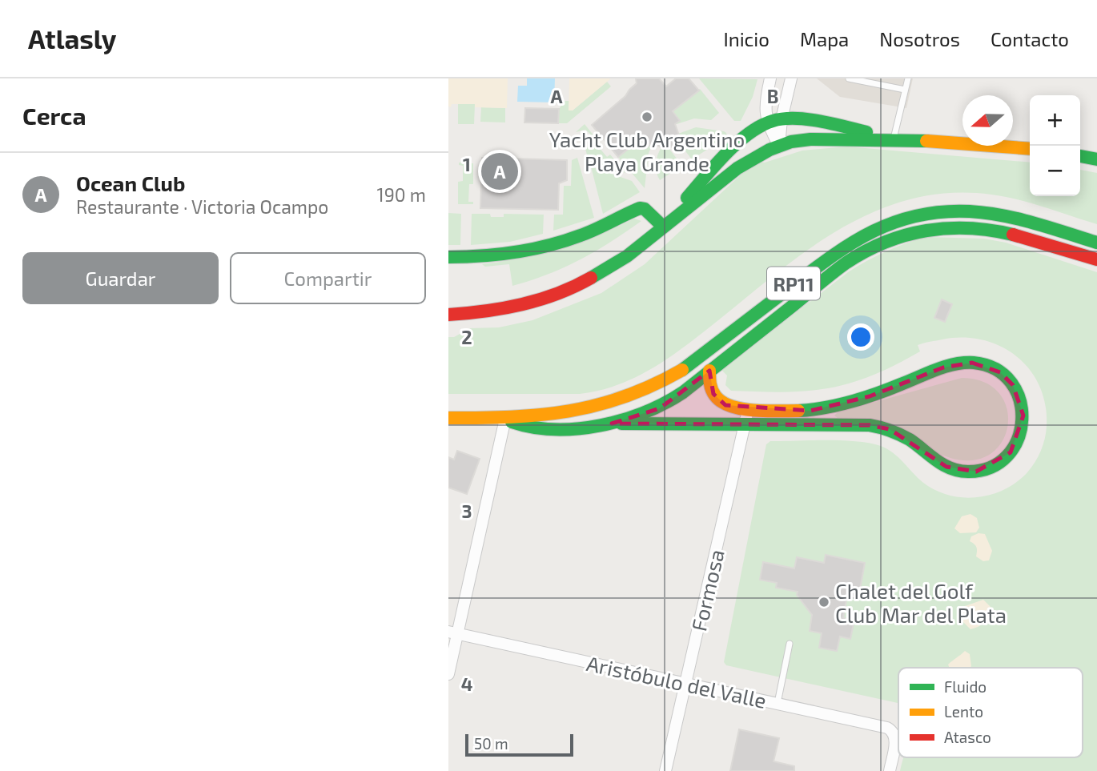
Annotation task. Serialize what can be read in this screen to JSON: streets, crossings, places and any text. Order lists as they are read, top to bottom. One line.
{"streets":{"main road":["RP11"],"street":["Formosa","Aristóbulo del Valle"]},"crossings":[["Formosa","Aristóbulo del Valle"]],"places":["Yacht Club Argentino Playa Grande","Chalet del Golf Club Mar del Plata"],"legend":["Fluido","Lento","Atasco"],"scale_bar":"50 m","north":"left","page":{"header":"Atlasly","nav":["Inicio","Mapa","Nosotros","Contacto"],"heading":"Cerca","map_buttons":["+","−"],"pins":"A","list":[{"mark":"A","name":"Ocean Club","note":"Restaurante · Victoria Ocampo","value":"190 m"}],"buttons":["Guardar","Compartir"],"scale":"50 m"},"grid":{"columns":["A","B"],"rows":["1","2","3","4"]}}
